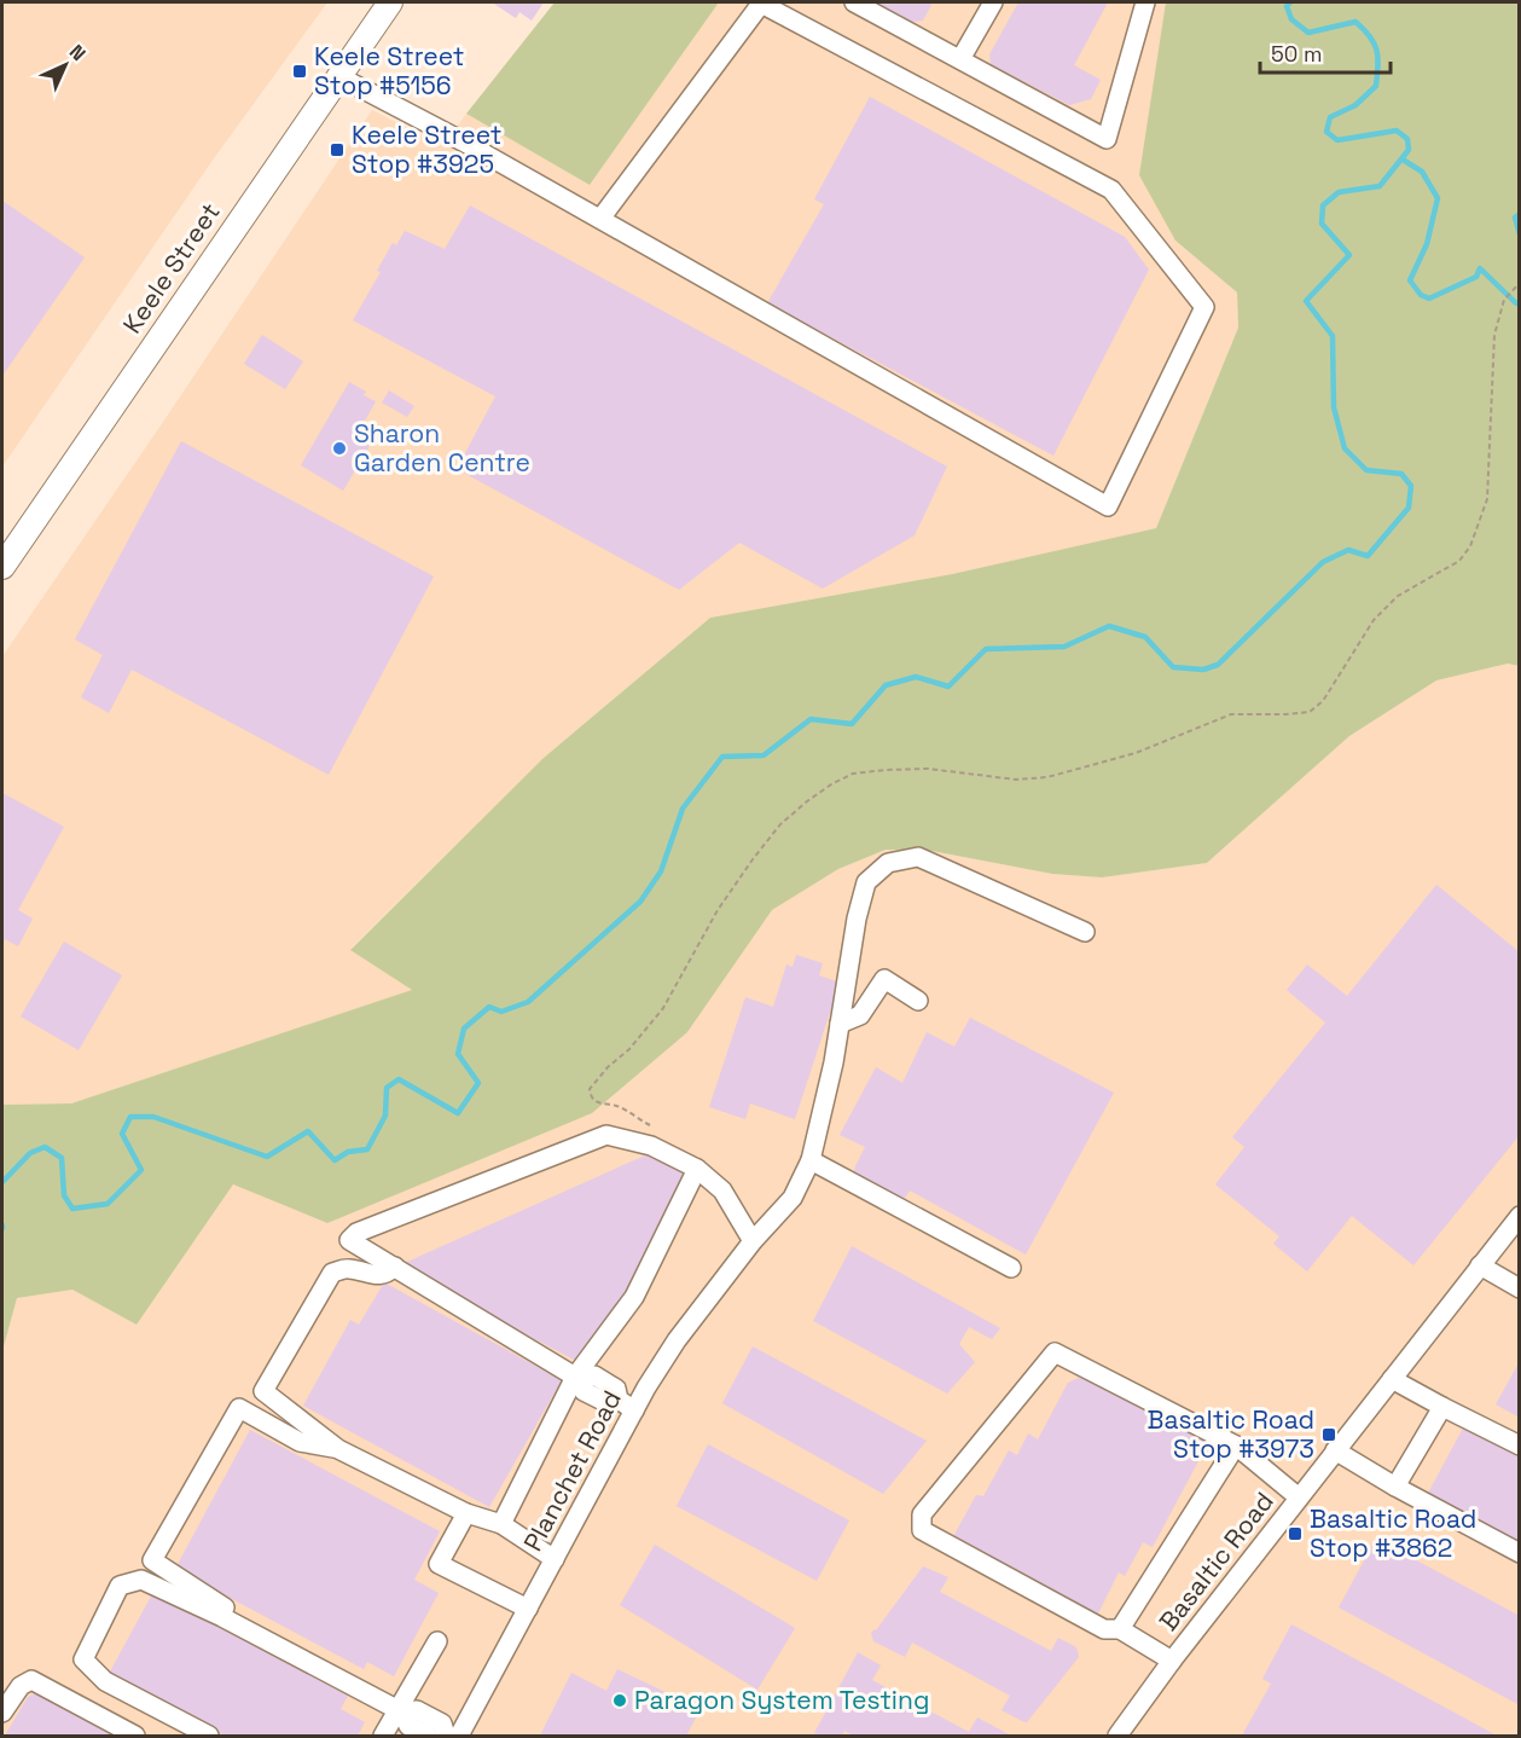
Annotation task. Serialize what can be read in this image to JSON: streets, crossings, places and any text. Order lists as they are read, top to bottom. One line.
{"streets":{"main road":["Keele Street"],"street":["Planchet Road","Basaltic Road"]},"places":{"transit":["Keele Street Stop #5156","Keele Street Stop #3925","Basaltic Road Stop #3973","Basaltic Road Stop #3862"],"other":["Sharon Garden Centre","Paragon System Testing"]},"scale_bar":"50 m","north":"top right"}
